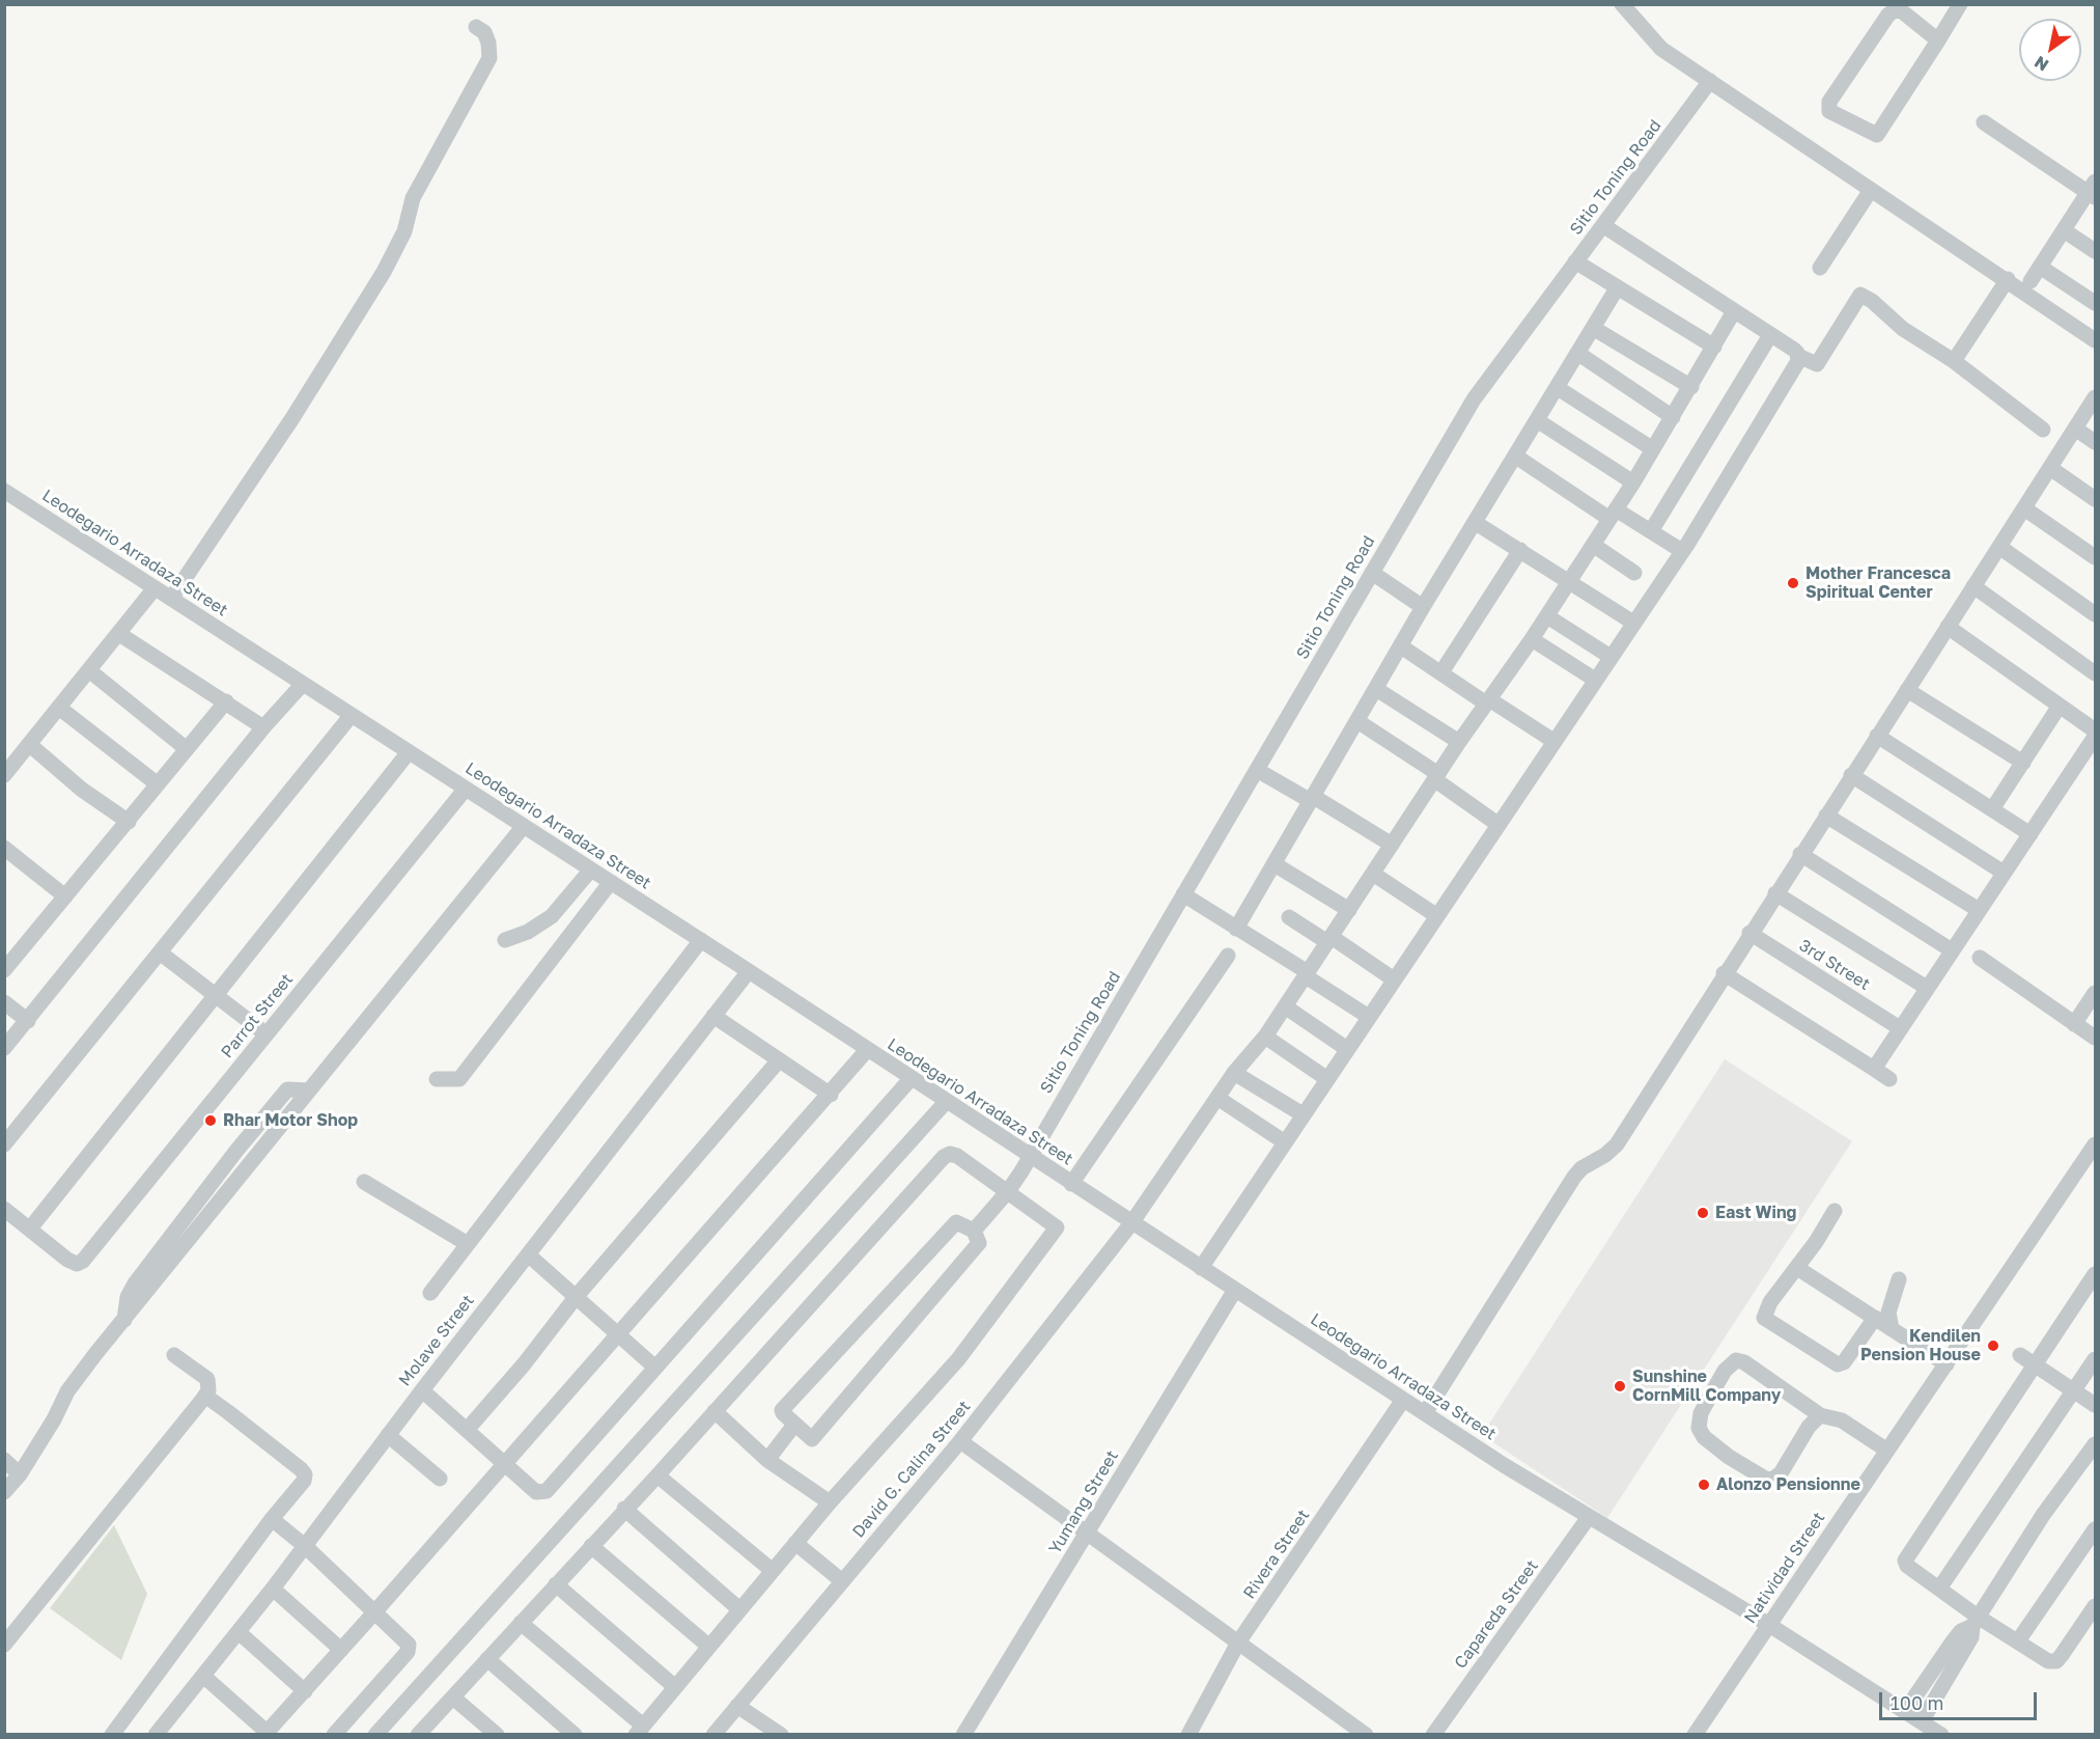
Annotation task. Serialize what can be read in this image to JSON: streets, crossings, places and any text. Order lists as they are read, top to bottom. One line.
{"streets":{"street":["Sitio Toning Road","Leodegario Arradaza Street","3rd Street","Parrot Street","Molave Street","David G. Calina Street","Yumang Street","Rivera Street","Natividad Street","Capareda Street"]},"crossings":[["Sitio Toning Road","Leodegario Arradaza Street"],["Leodegario Arradaza Street","Parrot Street"],["Leodegario Arradaza Street","Molave Street"],["Leodegario Arradaza Street","David G. Calina Street"],["Leodegario Arradaza Street","Yumang Street"],["Leodegario Arradaza Street","Rivera Street"],["Leodegario Arradaza Street","Natividad Street"],["Leodegario Arradaza Street","Capareda Street"]],"places":["Mother Francesca Spiritual Center","Rhar Motor Shop","East Wing","Kendilen Pension House","Sunshine CornMill Company","Alonzo Pensionne"],"scale_bar":"100 m","north":"bottom left"}
